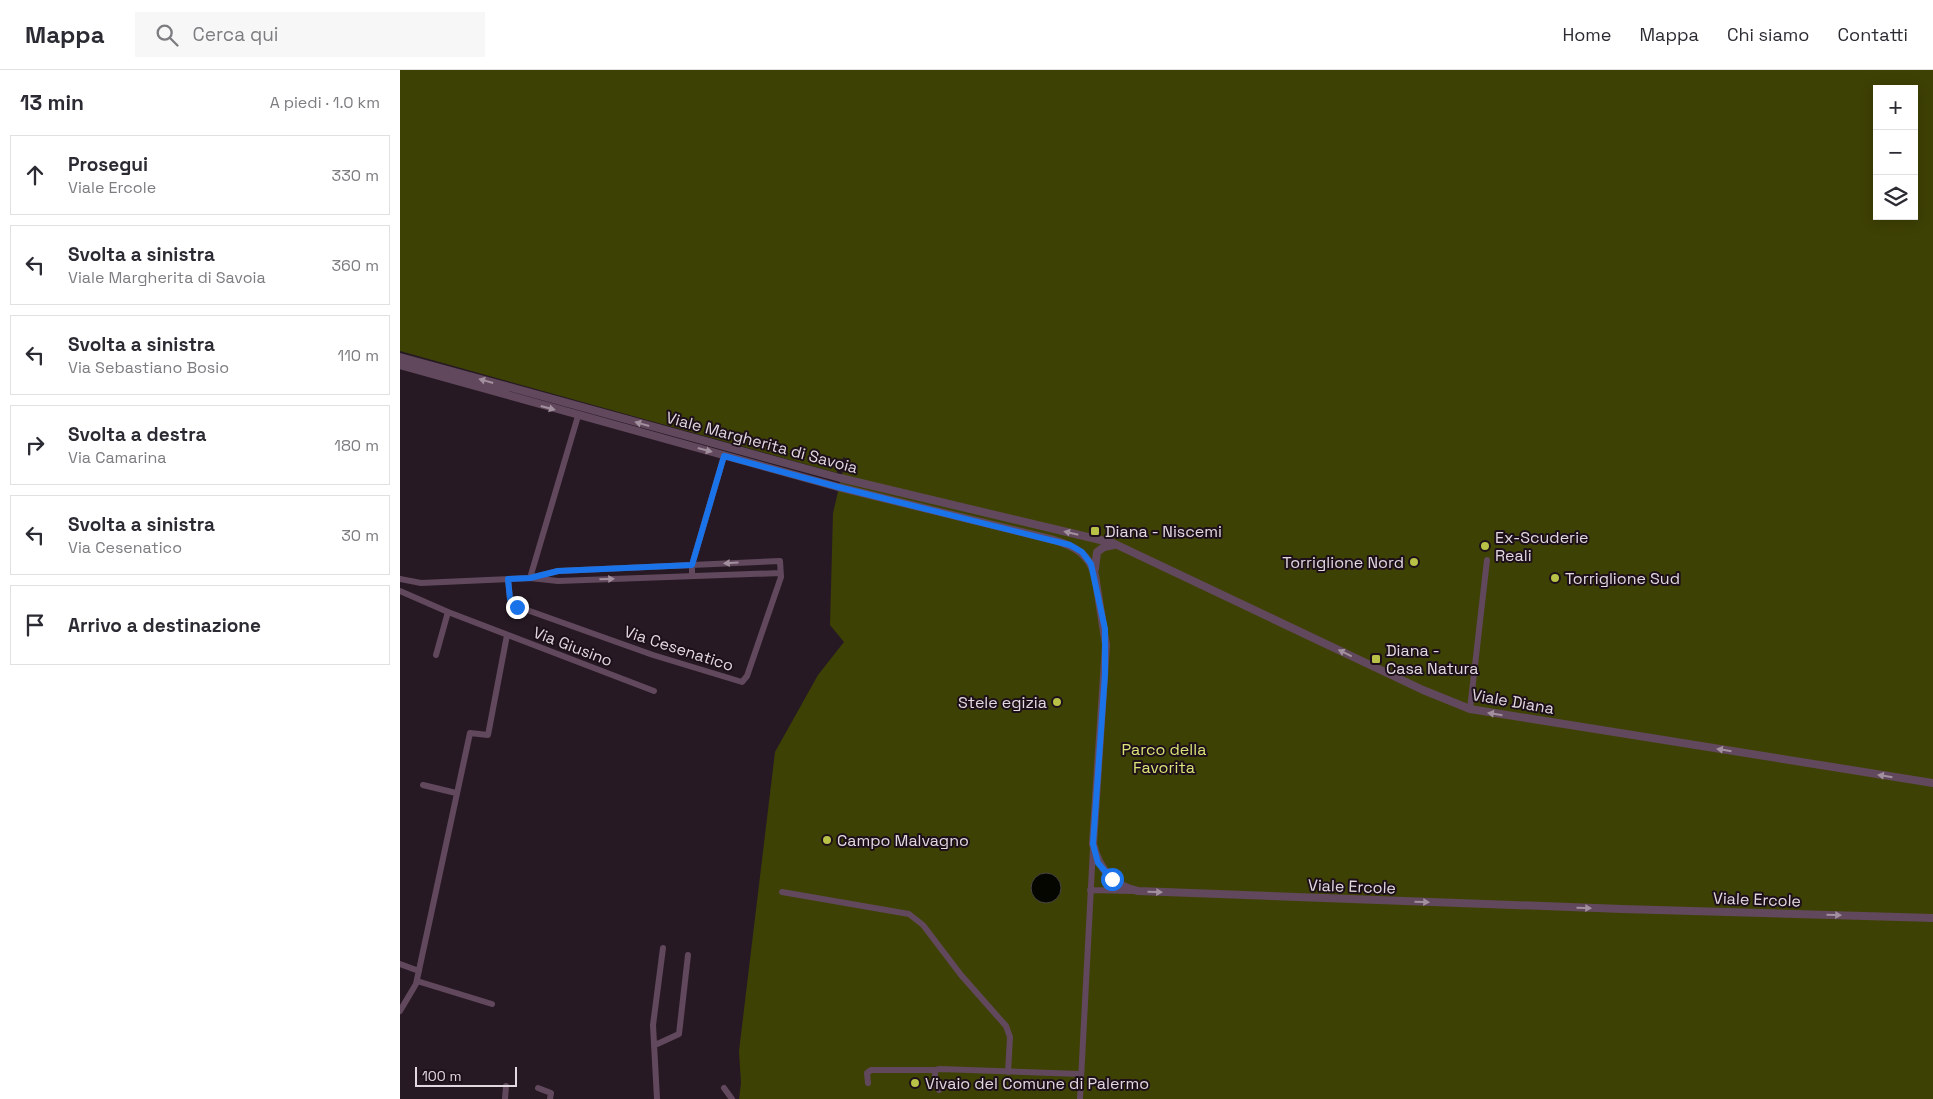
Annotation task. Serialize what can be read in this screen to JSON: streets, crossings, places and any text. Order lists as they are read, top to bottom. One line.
{"streets":{"street":["Viale Margherita di Savoia","Via Giusino","Via Cesenatico","Viale Diana","Viale Ercole"]},"crossings":[["Viale Margherita di Savoia","Viale Diana"],["Viale Margherita di Savoia","Viale Ercole"]],"one_way":["Viale Diana","Viale Ercole"],"parks":["Parco della Favorita"],"places":{"transit":["Diana - Niscemi","Diana - Casa Natura"],"other":["Ex-Scuderie Reali","Torriglione Nord","Torriglione Sud","Stele egizia","Campo Malvagno","Vivaio del Comune di Palermo"]},"scale_bar":"100 m","page":{"header":"Mappa","search":"Cerca qui","nav":["Home","Mappa","Chi siamo","Contatti"],"heading":["13 min","A piedi · 1.0 km"],"map_buttons":["+","−"],"list":[["Prosegui","Viale Ercole","330 m"],["Svolta a sinistra","Viale Margherita di Savoia","360 m"],["Svolta a sinistra","Via Sebastiano Bosio","110 m"],["Svolta a destra","Via Camarina","180 m"],["Svolta a sinistra","Via Cesenatico","30 m"],"Arrivo a destinazione"],"scale":"100 m"}}
